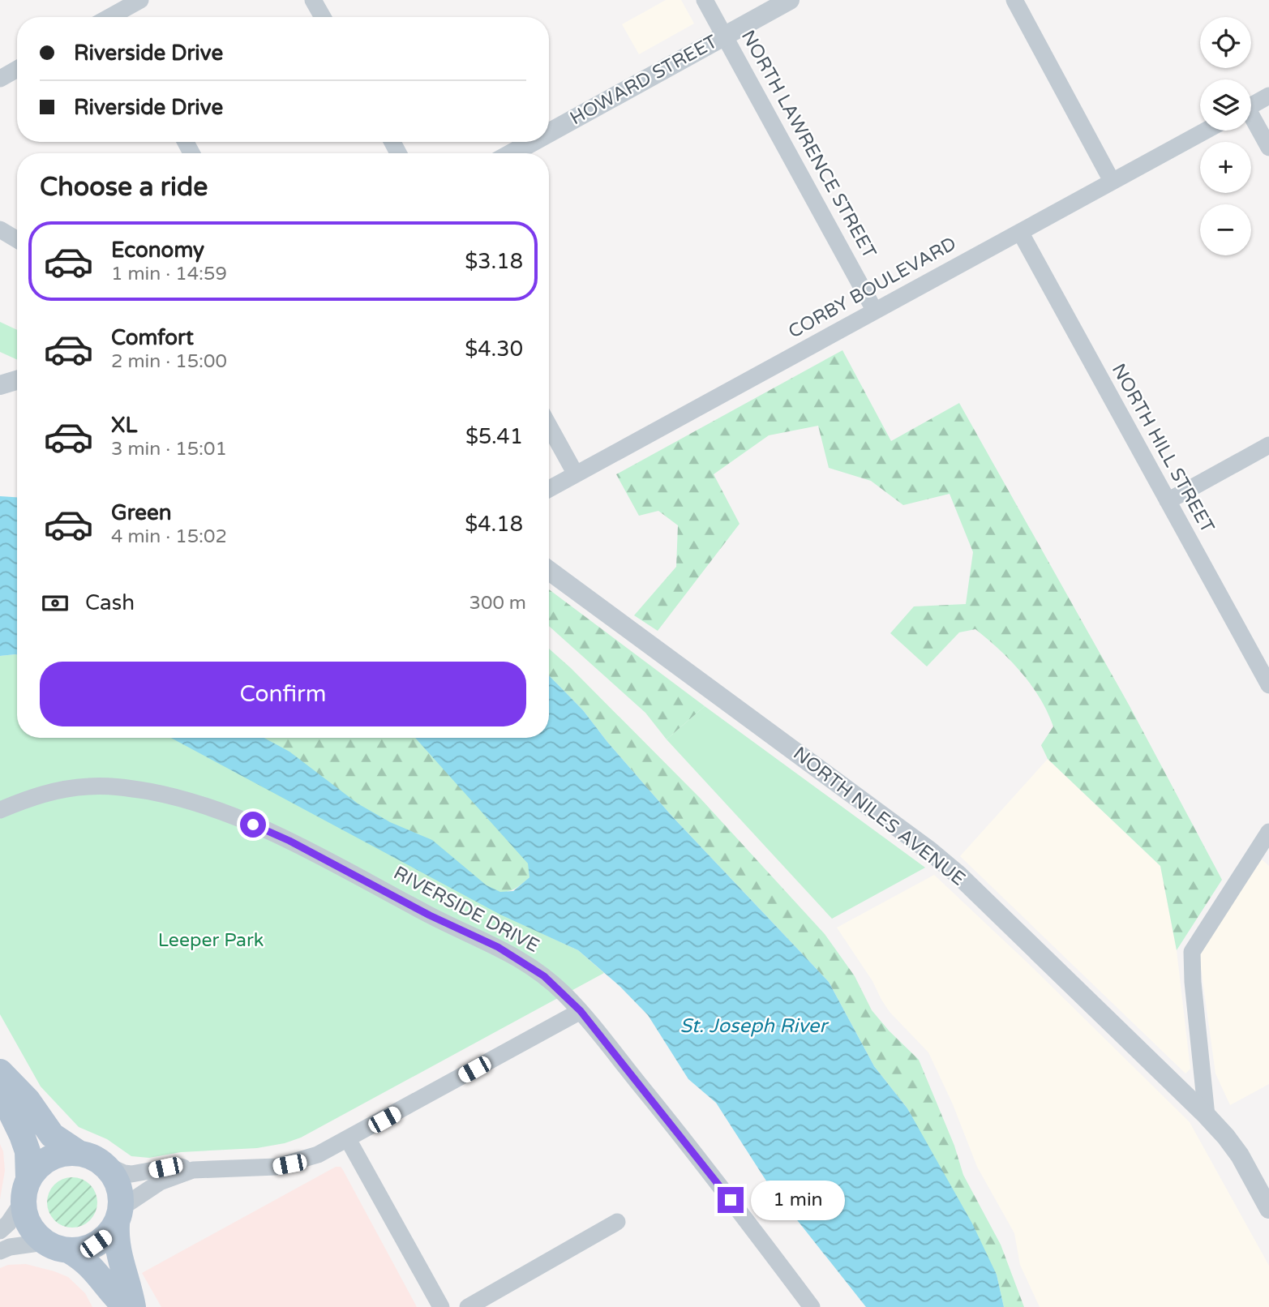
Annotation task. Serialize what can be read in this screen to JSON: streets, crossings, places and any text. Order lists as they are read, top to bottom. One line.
{"streets":{"street":["HOWARD STREET","NORTH LAWRENCE STREET","CORBY BOULEVARD","NORTH HILL STREET","NORTH NILES AVENUE","RIVERSIDE DRIVE"]},"crossings":[["HOWARD STREET","NORTH LAWRENCE STREET"],["NORTH LAWRENCE STREET","CORBY BOULEVARD"],["CORBY BOULEVARD","NORTH HILL STREET"]],"water":["St. Joseph River"],"parks":["Leeper Park"],"page":{"map_buttons":["+","−"],"banner":["Riverside Drive","Riverside Drive"],"heading":"Choose a ride","list":[{"name":"Economy","note":"1 min · 14:59","value":"$3.18"},{"name":"Comfort","note":"2 min · 15:00","value":"$4.30"},{"name":"XL","note":"3 min · 15:01","value":"$5.41"},{"name":"Green","note":"4 min · 15:02","value":"$4.18"}],"pay":["Cash","300 m"],"buttons":"Confirm","bubble":"1 min"}}
